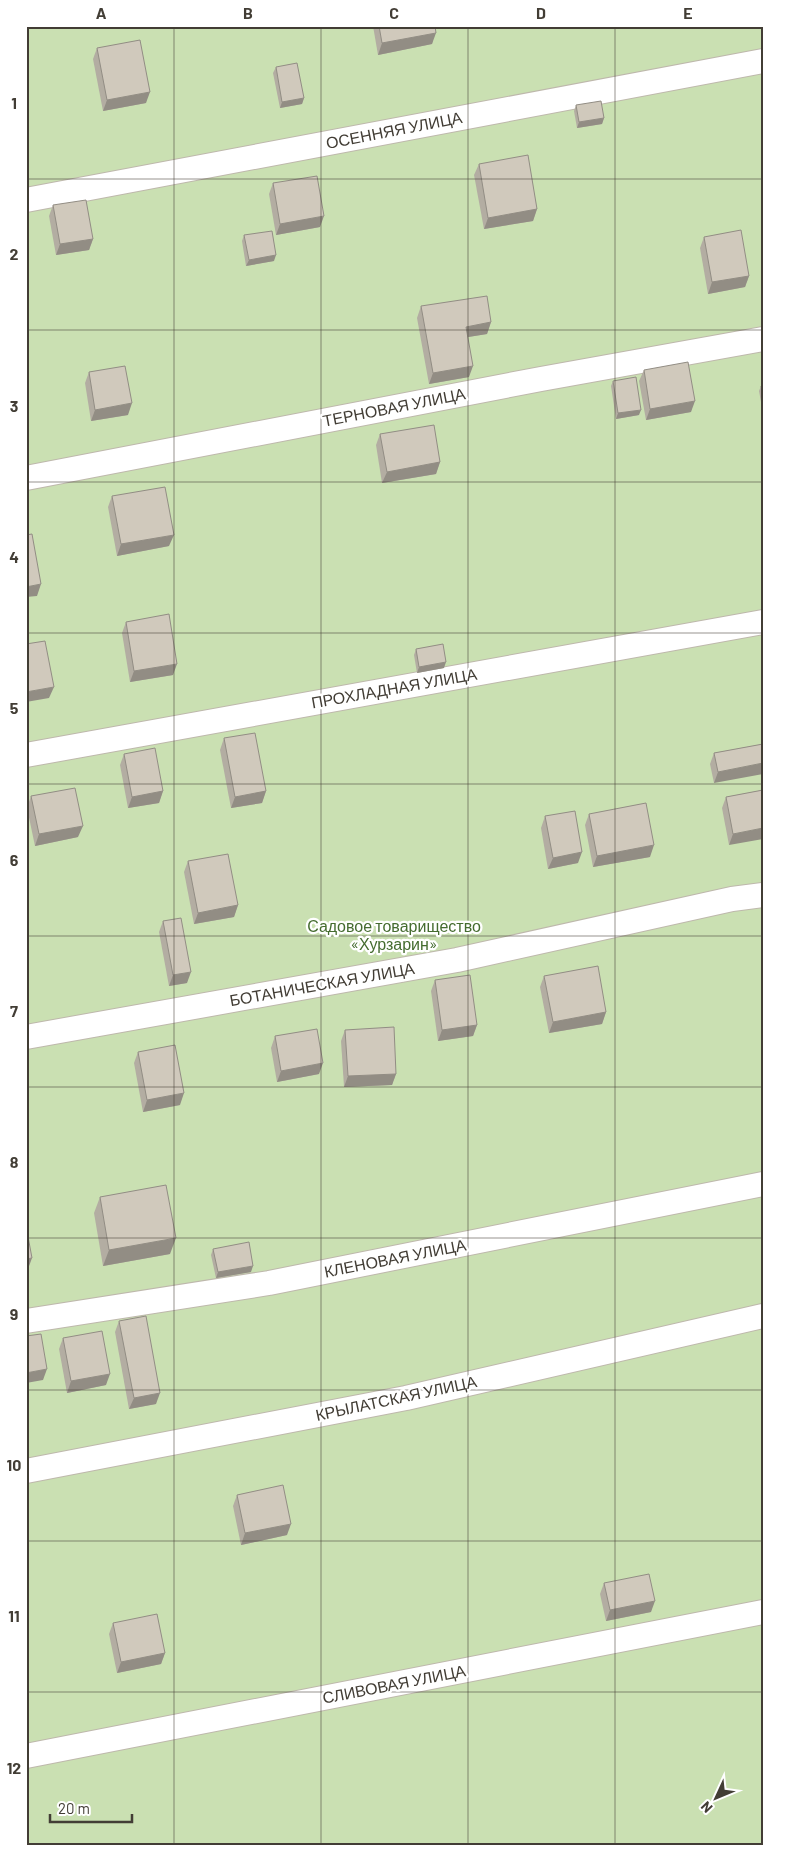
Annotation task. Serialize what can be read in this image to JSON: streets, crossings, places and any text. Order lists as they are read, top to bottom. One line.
{"streets":{"street":["ОСЕННЯЯ УЛИЦА","ТЕРНОВАЯ УЛИЦА","ПРОХЛАДНАЯ УЛИЦА","БОТАНИЧЕСКАЯ УЛИЦА","КЛЕНОВАЯ УЛИЦА","КРЫЛАТСКАЯ УЛИЦА","СЛИВОВАЯ УЛИЦА"]},"parks":["Садовое товарищество «Хурзарин»"],"scale_bar":"20 m","north":"bottom left","grid":{"columns":["A","B","C","D","E"],"rows":["1","2","3","4","5","6","7","8","9","10","11","12"]}}
